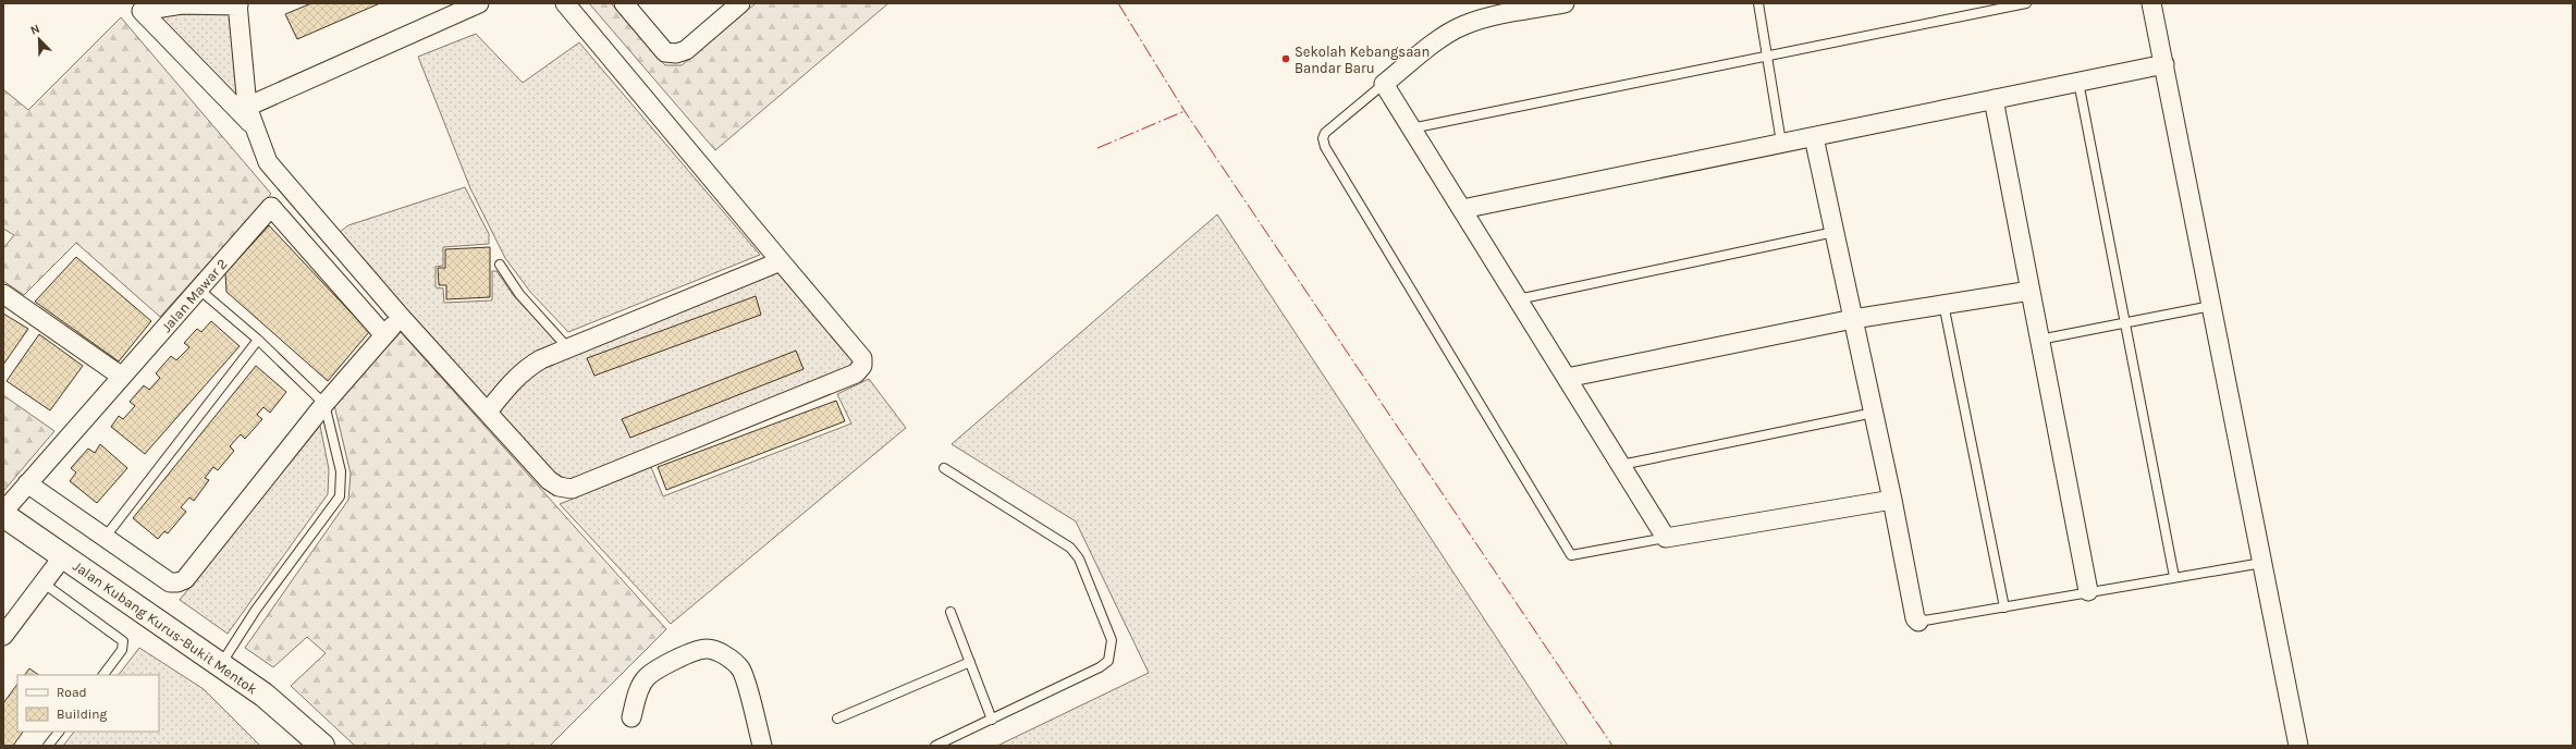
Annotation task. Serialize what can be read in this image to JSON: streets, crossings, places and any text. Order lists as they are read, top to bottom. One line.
{"streets":{"main road":["Jalan Kubang Kurus-Bukit Mentok"],"street":["Jalan Mawar 2"]},"places":["Sekolah Kebangsaan Bandar Baru"],"legend":["Road","Building"],"north":"top left"}
